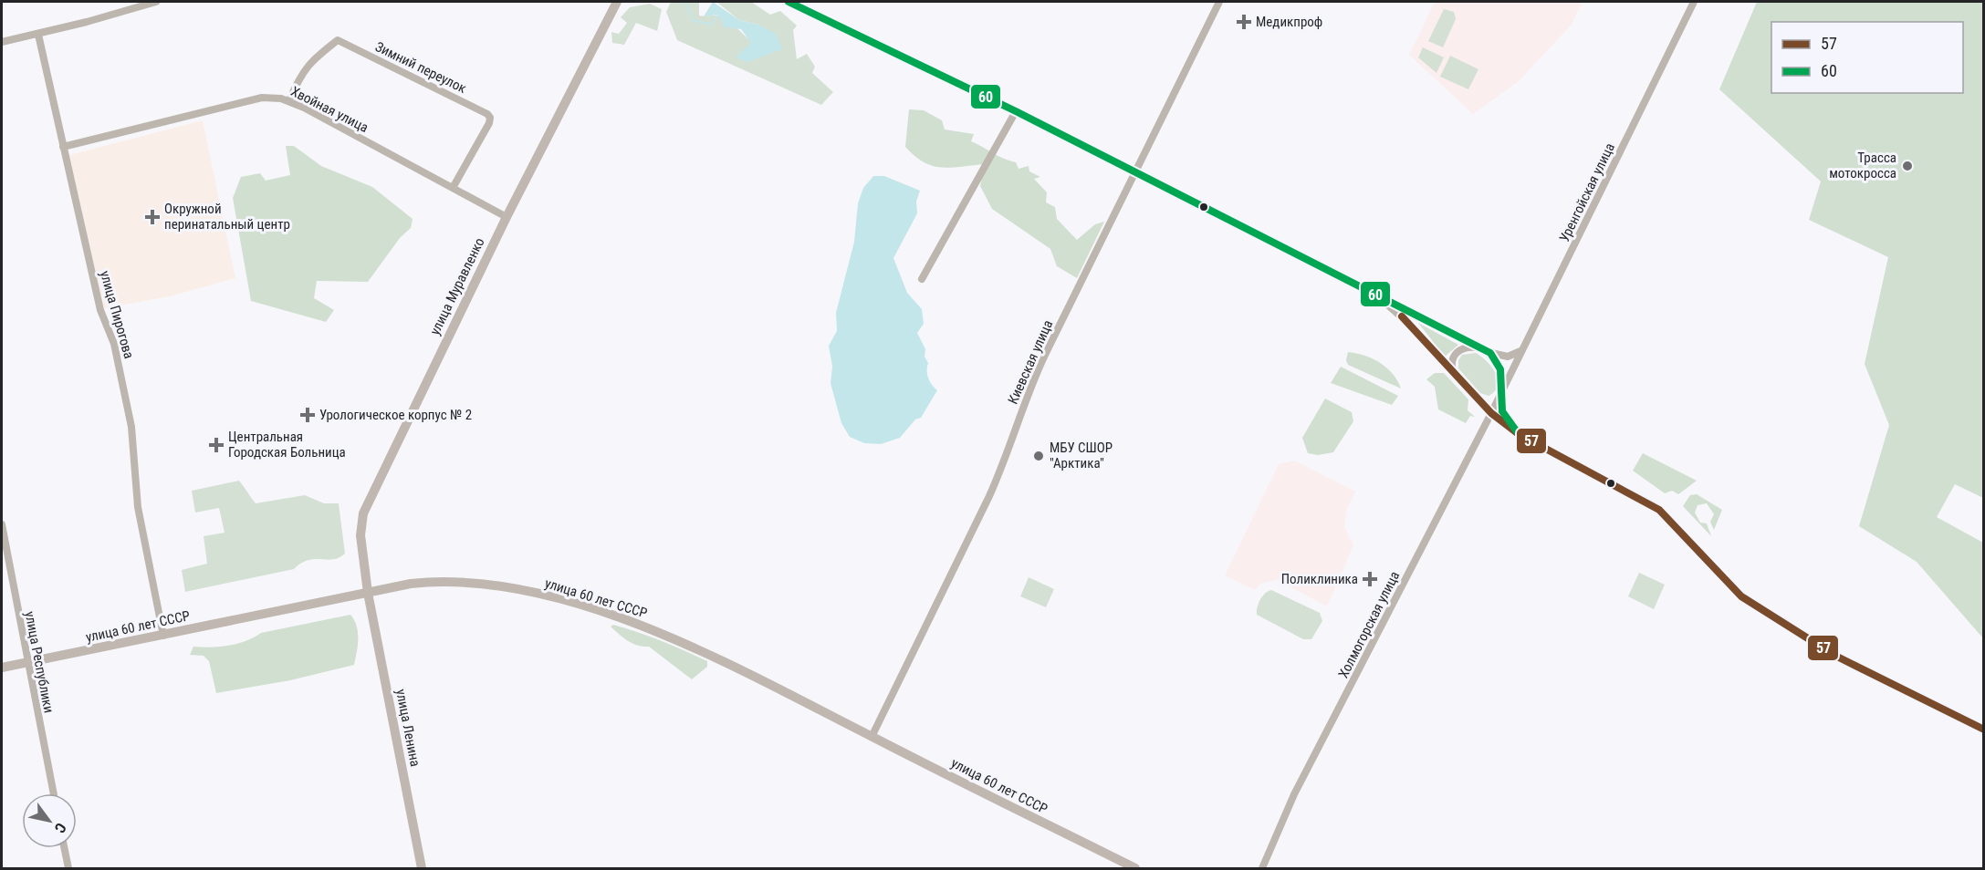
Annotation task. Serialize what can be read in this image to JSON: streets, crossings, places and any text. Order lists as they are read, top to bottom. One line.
{"streets":{"main road":["улица Муравленко","улица 60 лет СССР","улица Ленина"],"street":["Зимний переулок","Хвойная улица","Уренгойская улица","улица Пирогова","Киевская улица","Холмогорская улица","улица Республики"]},"crossings":[["Зимний переулок","Хвойная улица"],["Хвойная улица","улица Муравленко"],["Хвойная улица","улица Пирогова"],["Уренгойская улица","Холмогорская улица"],["улица Муравленко","улица 60 лет СССР"],["улица Муравленко","улица Ленина"],["улица Пирогова","улица 60 лет СССР"],["Киевская улица","улица 60 лет СССР"],["улица 60 лет СССР","улица Республики"],["улица 60 лет СССР","улица Ленина"]],"places":{"health":["Медикпроф","Окружной перинатальный центр","Урологическое корпус № 2","Центральная Городская Больница","Поликлиника"],"other":["Трасса мотокросса","МБУ СШОР \"Арктика\""]},"lines":["transit line 60","transit line 57"],"legend":["57","60"],"north":"bottom right"}
